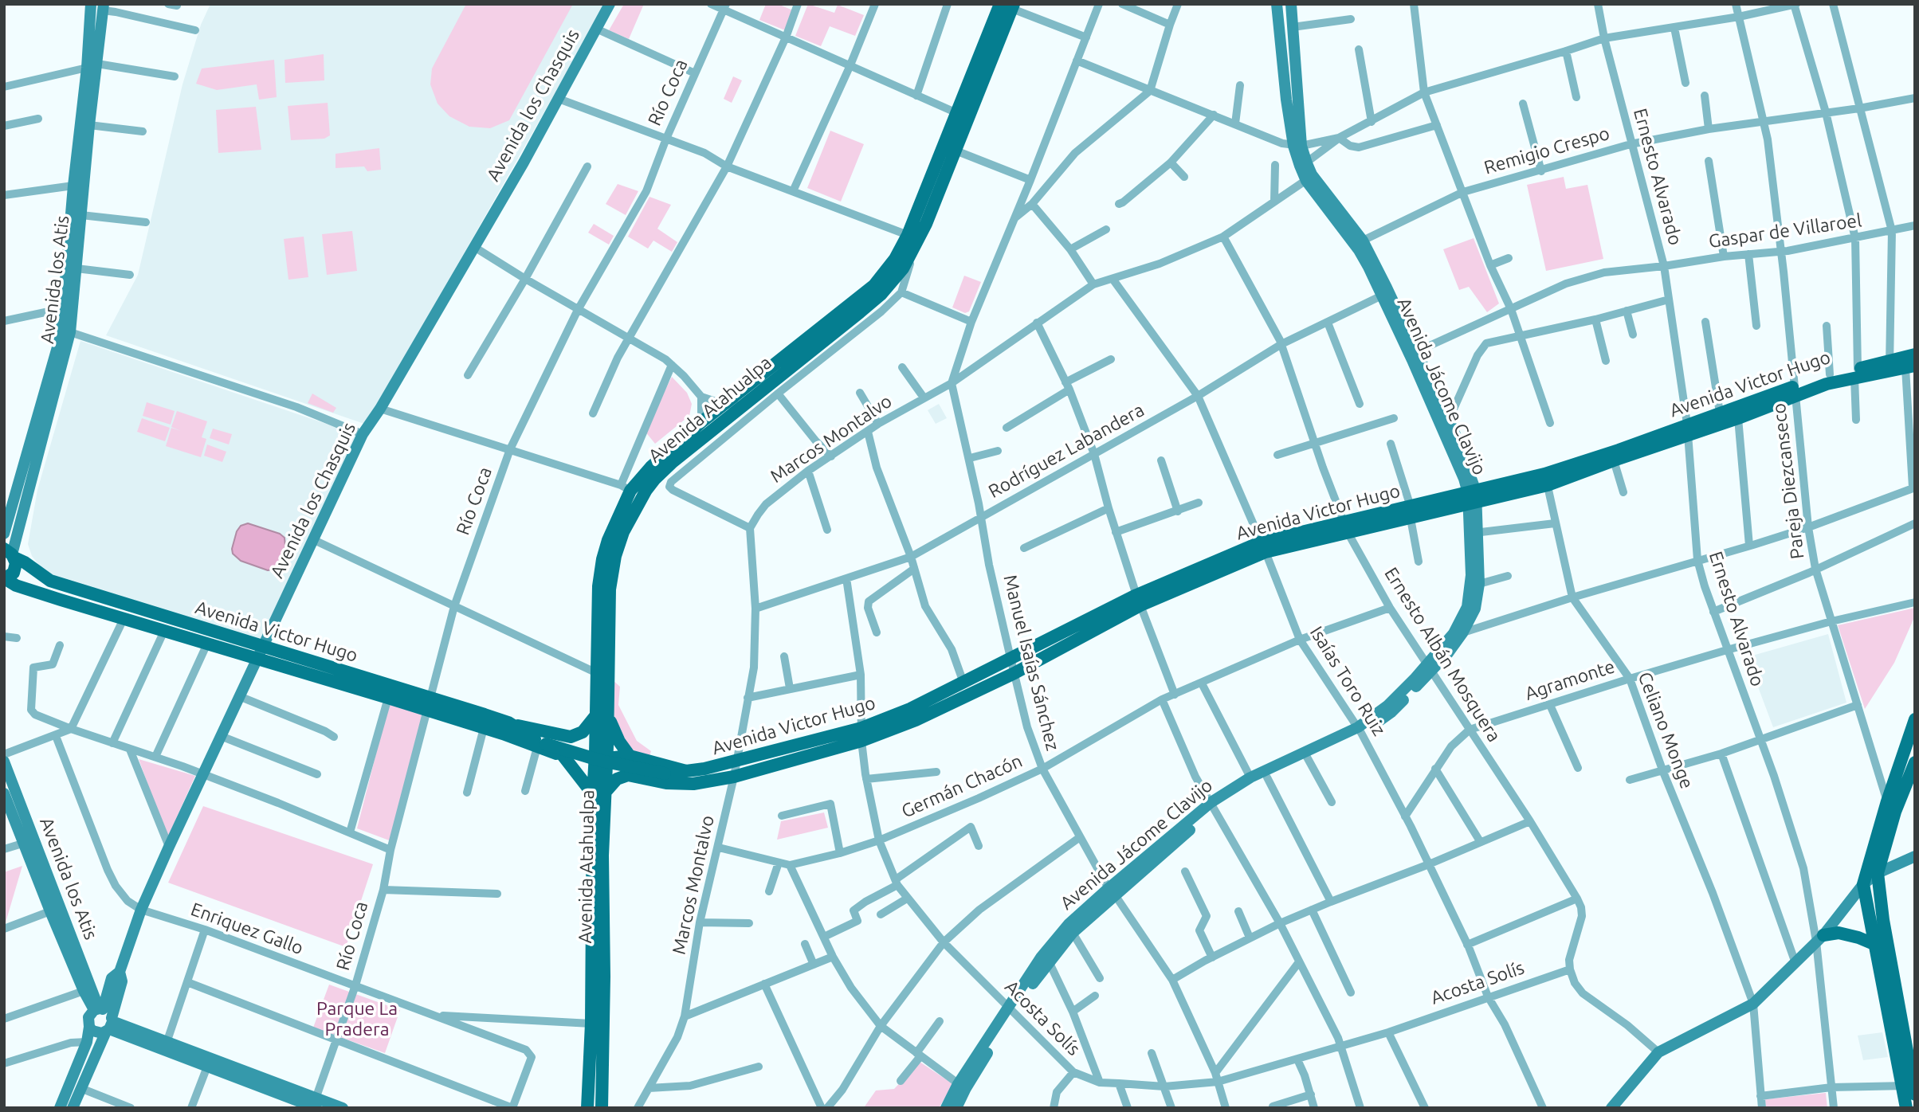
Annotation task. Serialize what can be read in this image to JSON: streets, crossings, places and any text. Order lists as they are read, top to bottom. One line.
{"streets":{"main road":["Avenida los Chasquis","Avenida los Atis","Avenida Victor Hugo","Avenida Jácome Clavijo","Avenida Atahualpa"],"street":["Río Coca","Remigio Crespo","Ernesto Alvarado","Gaspar de Villaroel","Marcos Montalvo","Rodríguez Labandera","Pareja Diezcanseco","Ernesto Albán Mosquera","Manuel Isaías Sánchez","Agramonte","Isaías Toro Ruiz","Celiano Monge","Germán Chacón","Enriquez Gallo","Acosta Solís"]},"crossings":[["Río Coca","Avenida Victor Hugo"],["Río Coca","Enriquez Gallo"],["Avenida los Chasquis","Avenida los Atis"],["Avenida los Chasquis","Avenida Victor Hugo"],["Avenida los Chasquis","Enriquez Gallo"],["Remigio Crespo","Ernesto Alvarado"],["Remigio Crespo","Avenida Jácome Clavijo"],["Remigio Crespo","Pareja Diezcanseco"],["Ernesto Alvarado","Gaspar de Villaroel"],["Ernesto Alvarado","Avenida Victor Hugo"],["Ernesto Alvarado","Marcos Montalvo"],["Ernesto Alvarado","Agramonte"],["Gaspar de Villaroel","Avenida Jácome Clavijo"],["Gaspar de Villaroel","Pareja Diezcanseco"],["Avenida los Atis","Avenida Victor Hugo"],["Avenida Victor Hugo","Avenida Jácome Clavijo"],["Avenida Victor Hugo","Avenida Atahualpa"],["Avenida Victor Hugo","Marcos Montalvo"],["Avenida Victor Hugo","Pareja Diezcanseco"],["Avenida Victor Hugo","Ernesto Albán Mosquera"],["Avenida Victor Hugo","Manuel Isaías Sánchez"],["Avenida Victor Hugo","Isaías Toro Ruiz"],["Avenida Victor Hugo","Celiano Monge"],["Avenida Victor Hugo","Acosta Solís"],["Avenida Jácome Clavijo","Marcos Montalvo"],["Avenida Jácome Clavijo","Rodríguez Labandera"],["Avenida Jácome Clavijo","Ernesto Albán Mosquera"],["Avenida Jácome Clavijo","Manuel Isaías Sánchez"],["Avenida Jácome Clavijo","Isaías Toro Ruiz"],["Avenida Jácome Clavijo","Acosta Solís"],["Marcos Montalvo","Rodríguez Labandera"],["Marcos Montalvo","Pareja Diezcanseco"],["Marcos Montalvo","Ernesto Albán Mosquera"],["Marcos Montalvo","Manuel Isaías Sánchez"],["Marcos Montalvo","Isaías Toro Ruiz"],["Marcos Montalvo","Germán Chacón"],["Rodríguez Labandera","Ernesto Albán Mosquera"],["Rodríguez Labandera","Manuel Isaías Sánchez"],["Rodríguez Labandera","Isaías Toro Ruiz"],["Rodríguez Labandera","Acosta Solís"],["Pareja Diezcanseco","Agramonte"],["Ernesto Albán Mosquera","Agramonte"],["Ernesto Albán Mosquera","Germán Chacón"],["Ernesto Albán Mosquera","Acosta Solís"],["Manuel Isaías Sánchez","Germán Chacón"],["Manuel Isaías Sánchez","Acosta Solís"],["Agramonte","Isaías Toro Ruiz"],["Agramonte","Celiano Monge"],["Isaías Toro Ruiz","Germán Chacón"],["Isaías Toro Ruiz","Acosta Solís"],["Germán Chacón","Acosta Solís"]],"parks":["Parque La Pradera"]}
